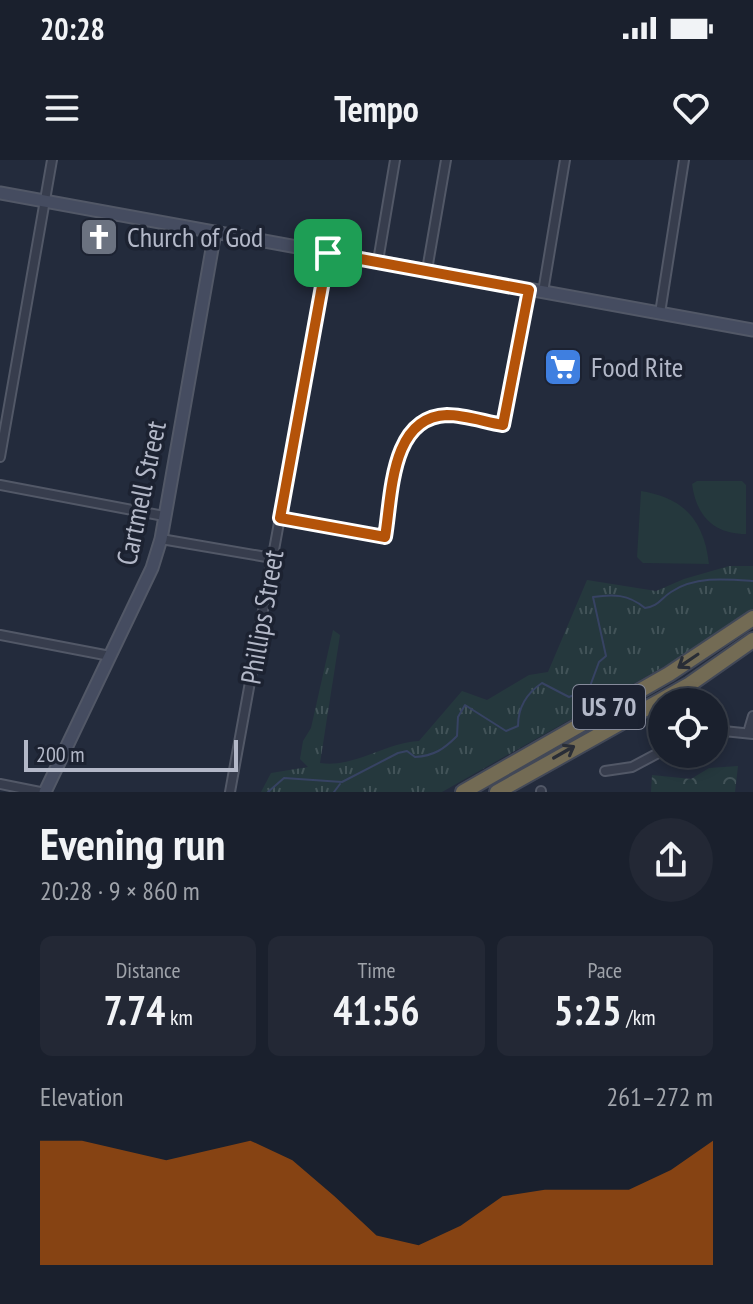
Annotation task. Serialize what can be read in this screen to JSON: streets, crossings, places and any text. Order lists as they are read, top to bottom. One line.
{"streets":{"highway":["US 70"],"main road":["Cartmell Street"],"street":["Phillips Street"]},"places":{"church":["Church of God"],"supermarket":["Food Rite"]},"scale_bar":"200 m","page":{"status":"20:28","header":"Tempo","scale":"200 m","heading":["Evening run","20:28 · 9 × 860 m"],"stats":[["Distance","7.74 km"],["Time","41:56"],["Pace","5:25 /km"]],"chart":["Elevation","261–272 m"]}}
